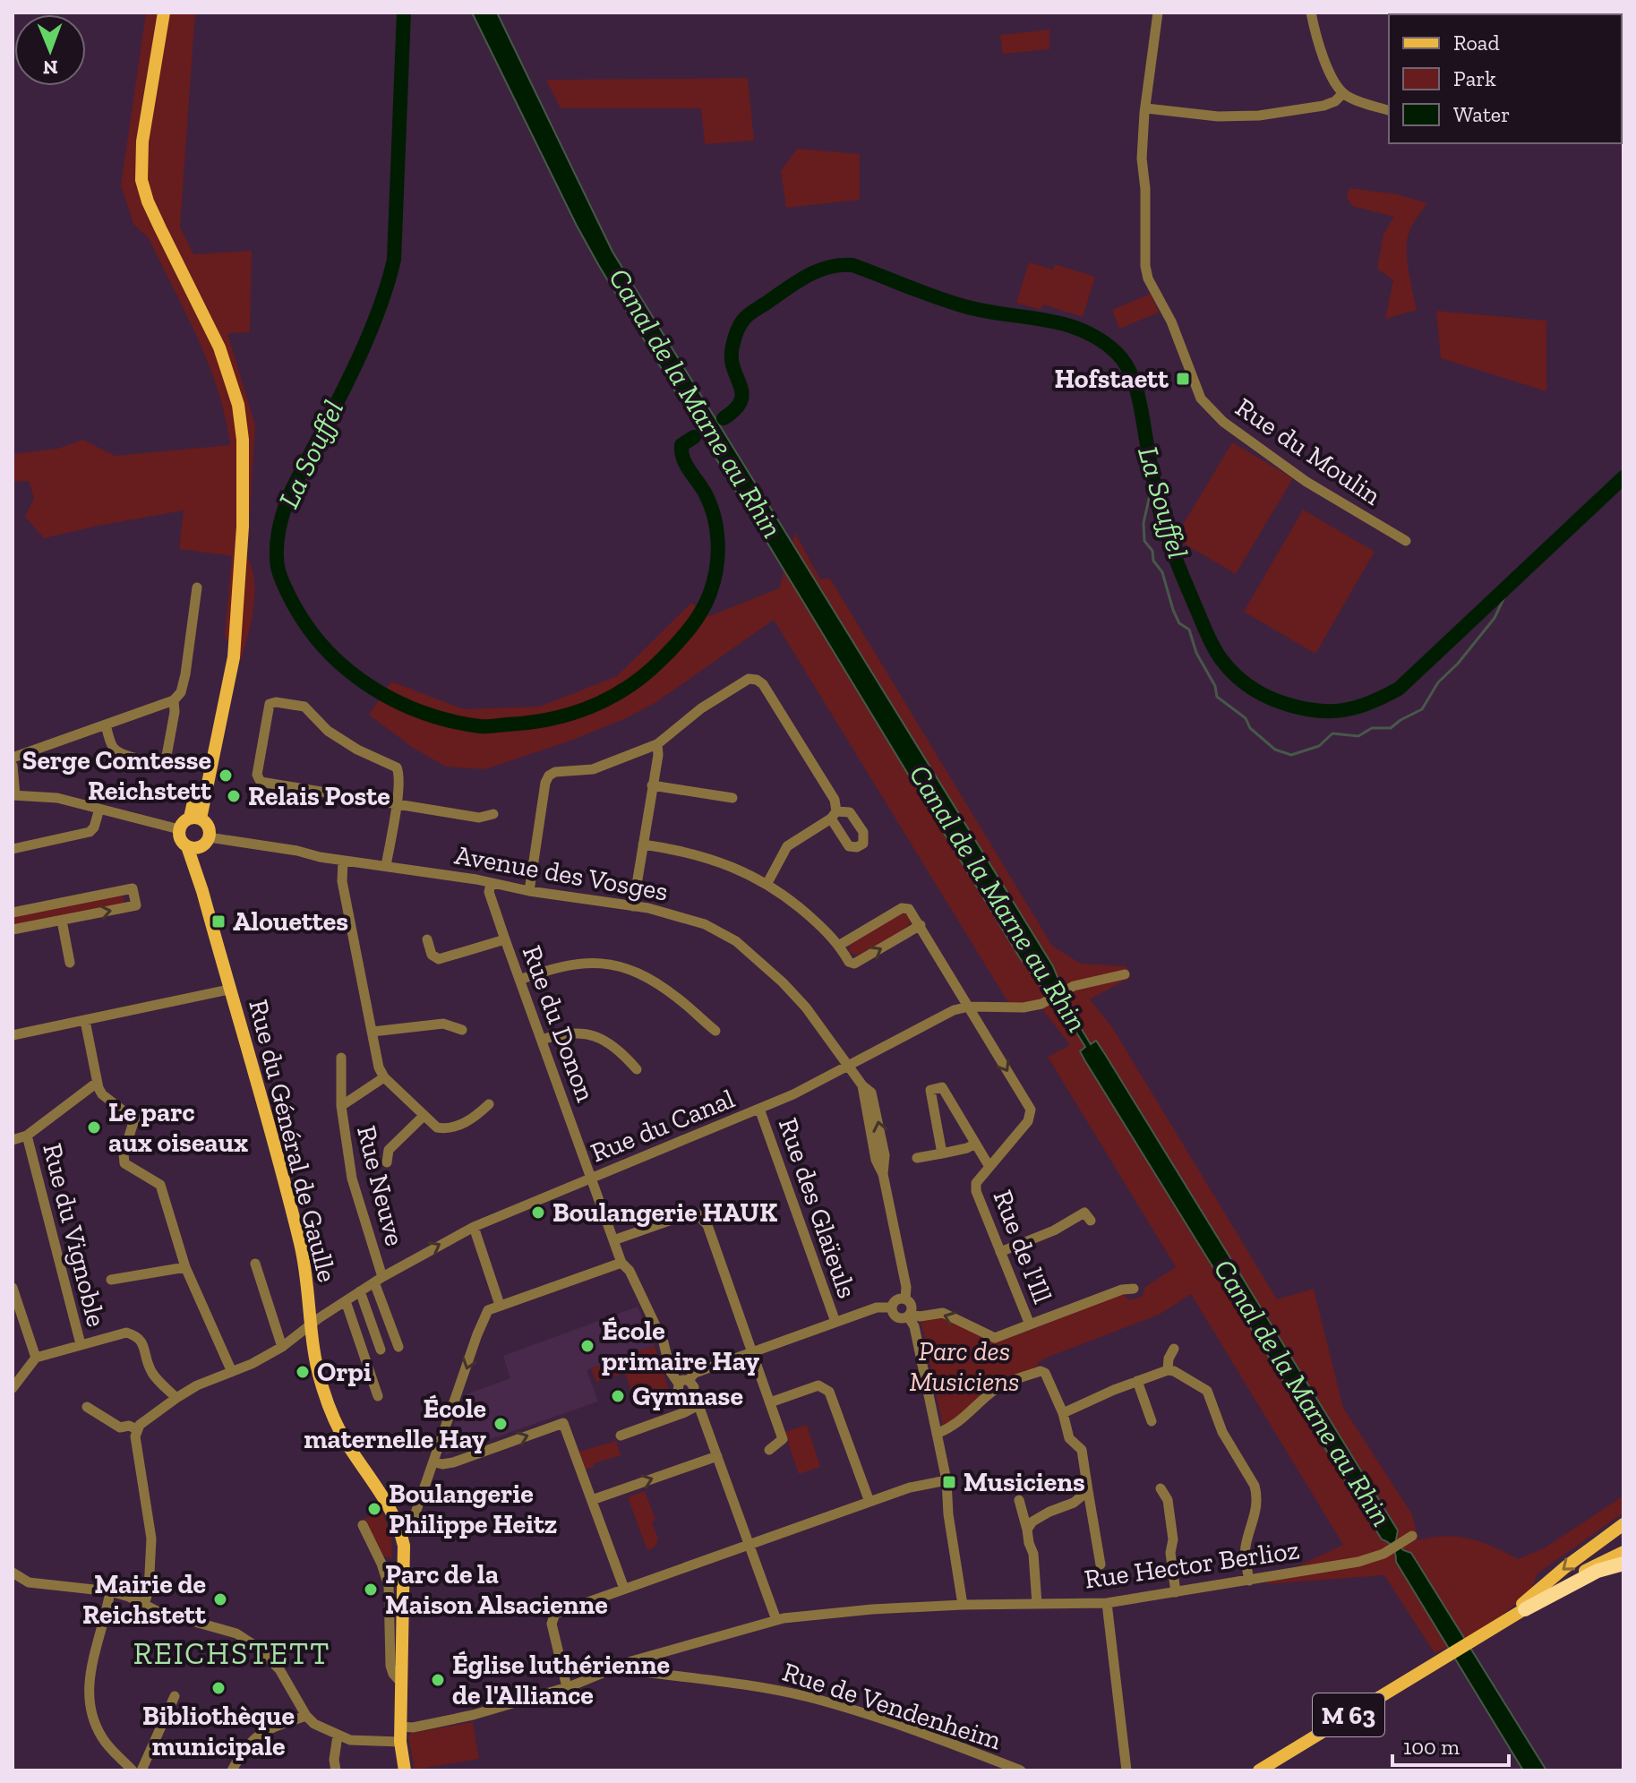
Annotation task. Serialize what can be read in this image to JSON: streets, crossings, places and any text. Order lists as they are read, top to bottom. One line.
{"streets":{"main road":["Rue du Général de Gaulle","M 63"],"street":["Rue du Moulin","Avenue des Vosges","Rue du Donon","Rue du Canal","Rue Neuve","Rue des Glaïeuls","Rue du Vignoble","Rue de l'Ill","Rue Hector Berlioz","Rue de Vendenheim"]},"crossings":[["Avenue des Vosges","Rue du Donon"],["Avenue des Vosges","Rue du Canal"],["Avenue des Vosges","Rue du Général de Gaulle"],["Avenue des Vosges","Rue de l'Ill"],["Rue du Donon","Rue du Canal"],["Rue du Canal","Rue du Général de Gaulle"],["Rue du Canal","Rue Neuve"],["Rue du Canal","Rue des Glaïeuls"],["Rue du Canal","Rue de l'Ill"],["Rue du Général de Gaulle","Rue Hector Berlioz"],["Rue Hector Berlioz","Rue de Vendenheim"]],"districts":["REICHSTETT"],"water":["Canal de la Marne au Rhin","La Souffel"],"parks":["Parc des Musiciens"],"places":{"transit":["Hofstaett","Alouettes","Musiciens"],"other":["Serge Comtesse Reichstett","Relais Poste","Le parc aux oiseaux","Boulangerie HAUK","École primaire Hay","Orpi","Gymnase","École maternelle Hay","Boulangerie Philippe Heitz","Parc de la Maison Alsacienne","Mairie de Reichstett","Église luthérienne de l'Alliance","Bibliothèque municipale"]},"legend":["Road","Park","Water"],"scale_bar":"100 m","north":"bottom"}
